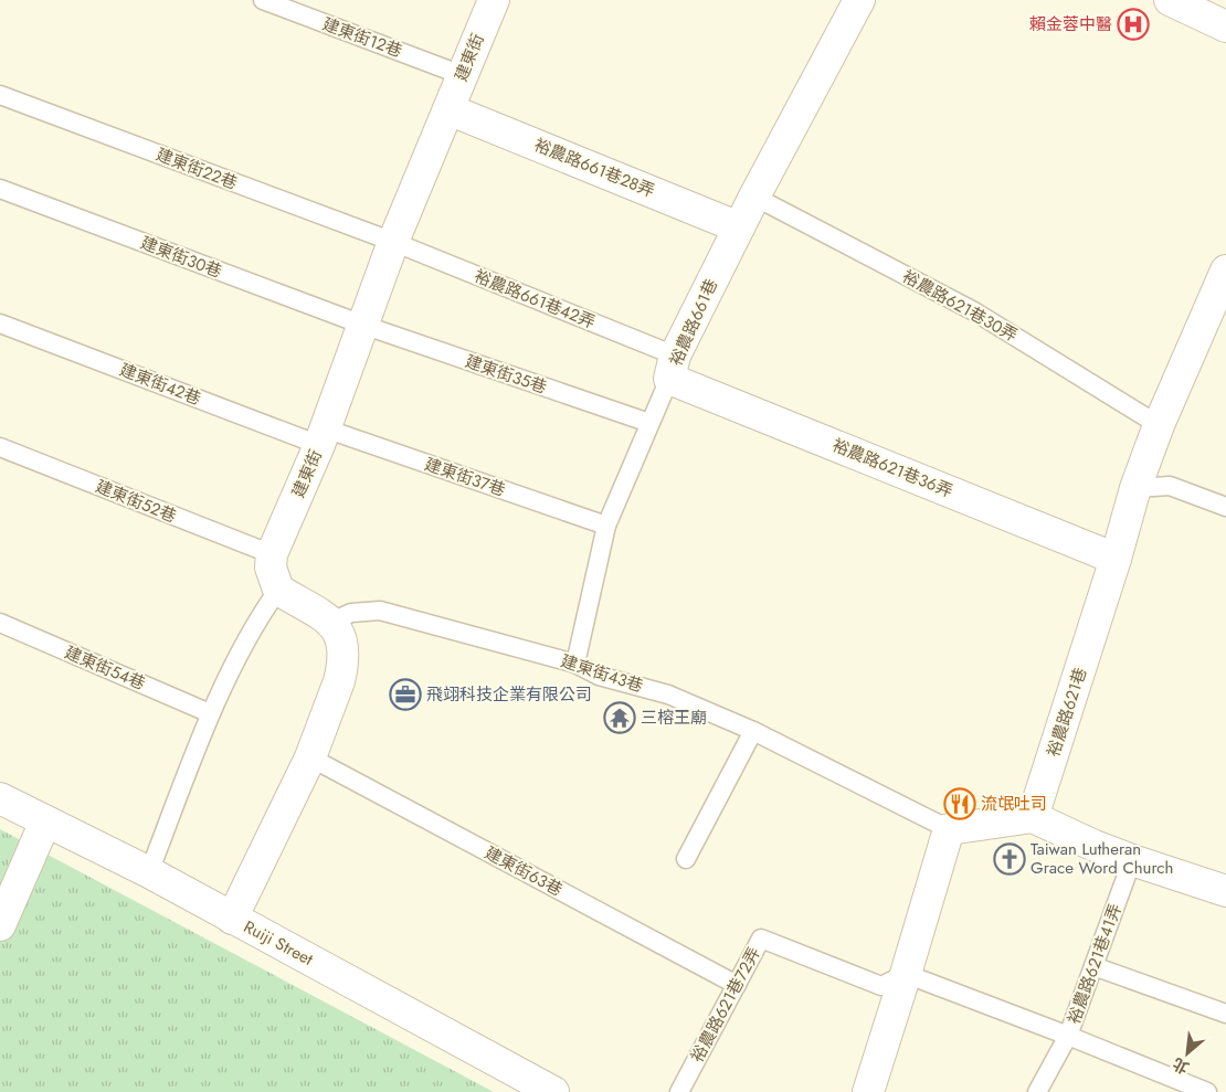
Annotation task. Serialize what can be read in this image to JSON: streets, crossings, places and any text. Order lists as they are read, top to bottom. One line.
{"streets":{"street":["建東街","裕農路661巷28弄","裕農路661巷","裕農路621巷36弄","裕農路621巷","Ruiji Street"],"lane":["建東街12巷","建東街22巷","建東街30巷","裕農路661巷42弄","裕農路621巷30弄","建東街35巷","建東街42巷","建東街37巷","建東街52巷","建東街54巷","建東街43巷","建東街63巷","裕農路621巷41弄","裕農路621巷72弄"]},"crossings":[["建東街12巷","建東街"],["建東街","裕農路661巷28弄"],["建東街","建東街22巷"],["建東街","建東街30巷"],["建東街","裕農路661巷42弄"],["建東街","建東街35巷"],["建東街","建東街42巷"],["建東街","建東街37巷"],["建東街","建東街52巷"],["裕農路661巷28弄","裕農路661巷"],["建東街22巷","裕農路661巷42弄"],["建東街30巷","建東街35巷"],["裕農路661巷42弄","裕農路661巷"],["裕農路661巷42弄","裕農路621巷36弄"],["裕農路621巷30弄","裕農路661巷"],["裕農路621巷30弄","裕農路621巷"],["裕農路661巷","建東街35巷"],["裕農路661巷","裕農路621巷36弄"],["裕農路661巷","建東街37巷"],["裕農路661巷","建東街43巷"],["建東街42巷","建東街37巷"],["裕農路621巷36弄","裕農路621巷"],["建東街63巷","裕農路621巷72弄"],["裕農路621巷41弄","裕農路621巷72弄"]],"places":{"hospital":["賴金蓉中醫"],"office":["飛翊科技企業有限公司"],"temple":["三榕王廟"],"restaurant":["流氓吐司"],"church":["Taiwan Lutheran Grace Word Church"]},"north":"bottom left"}
